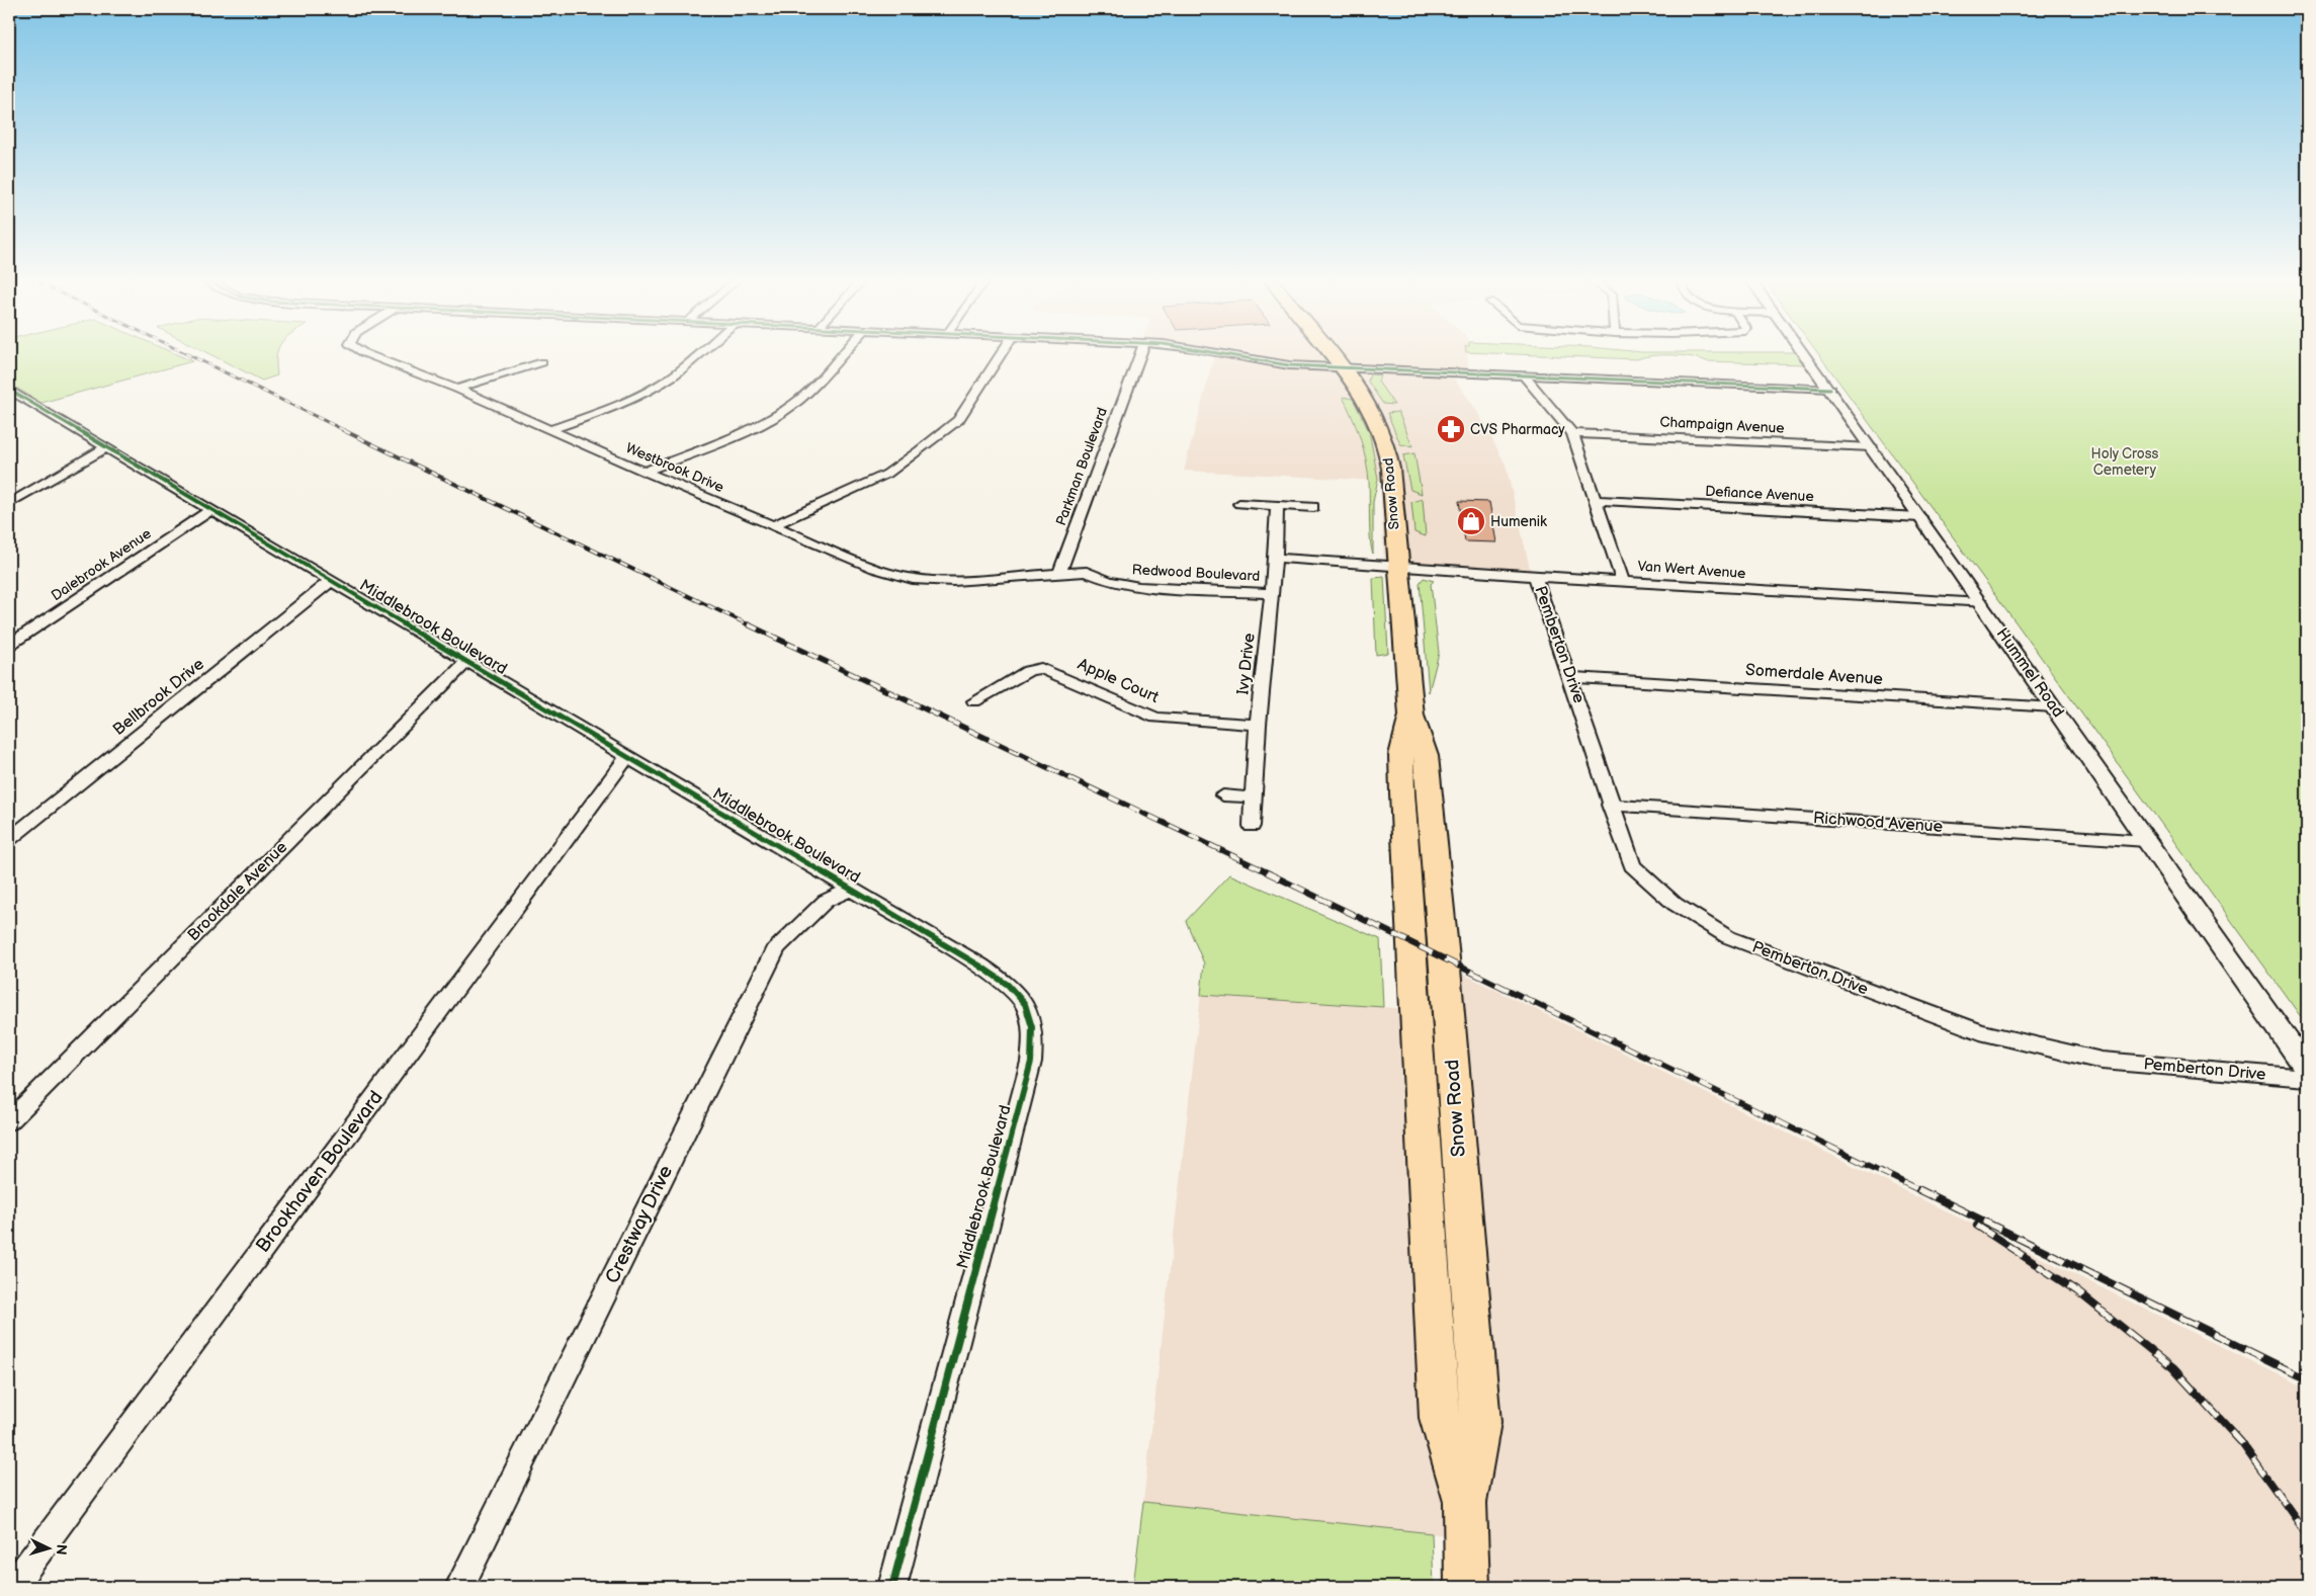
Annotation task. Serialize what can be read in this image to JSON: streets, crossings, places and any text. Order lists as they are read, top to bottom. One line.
{"streets":{"main road":["Snow Road"],"street":["Champaign Avenue","Parkman Boulevard","Westbrook Drive","Defiance Avenue","Dalebrook Avenue","Van Wert Avenue","Redwood Boulevard","Middlebrook Boulevard","Pemberton Drive","Ivy Drive","Hummel Road","Somerdale Avenue","Apple Court","Bellbrook Drive","Richwood Avenue","Brookdale Avenue","Brookhaven Boulevard","Crestway Drive"]},"crossings":[["Champaign Avenue","Hummel Road"],["Parkman Boulevard","Westbrook Drive"],["Parkman Boulevard","Redwood Boulevard"],["Westbrook Drive","Redwood Boulevard"],["Snow Road","Van Wert Avenue"],["Defiance Avenue","Hummel Road"],["Dalebrook Avenue","Middlebrook Boulevard"],["Van Wert Avenue","Pemberton Drive"],["Van Wert Avenue","Ivy Drive"],["Van Wert Avenue","Hummel Road"],["Redwood Boulevard","Ivy Drive"],["Middlebrook Boulevard","Bellbrook Drive"],["Middlebrook Boulevard","Brookdale Avenue"],["Middlebrook Boulevard","Brookhaven Boulevard"],["Middlebrook Boulevard","Crestway Drive"],["Pemberton Drive","Somerdale Avenue"],["Pemberton Drive","Richwood Avenue"],["Ivy Drive","Apple Court"],["Hummel Road","Somerdale Avenue"],["Hummel Road","Richwood Avenue"]],"parks":["Holy Cross Cemetery"],"places":{"pharmacy":["CVS Pharmacy"],"shop":["Humenik"]},"north":"right"}
